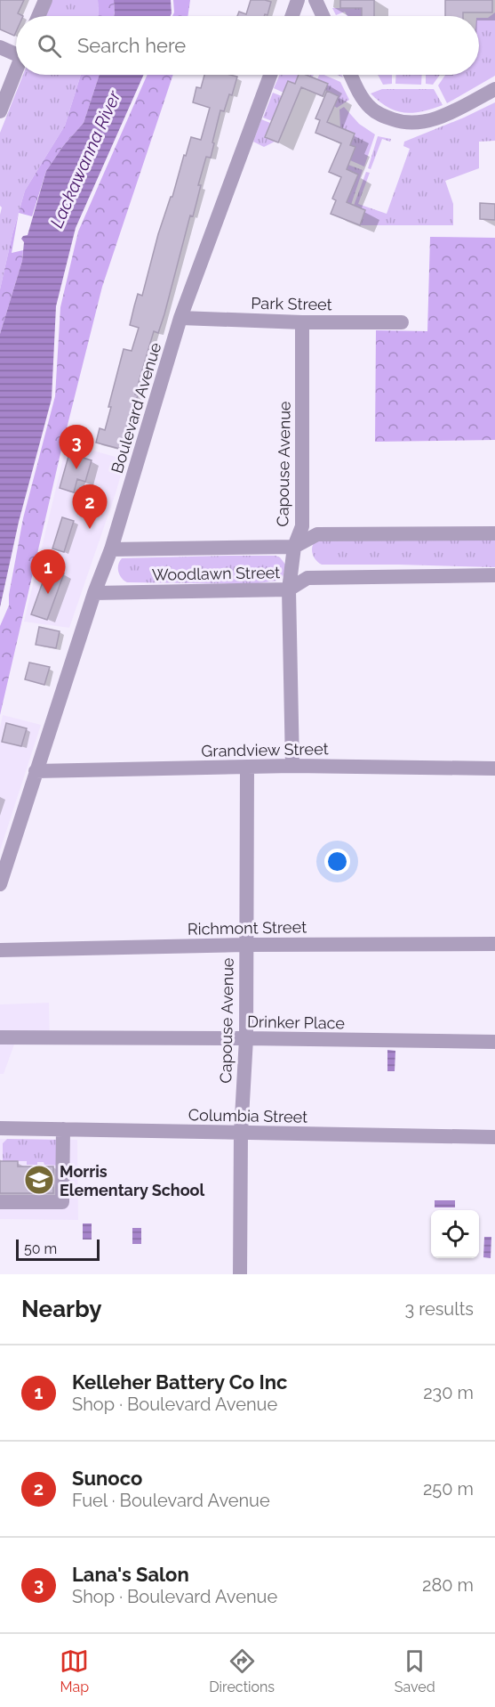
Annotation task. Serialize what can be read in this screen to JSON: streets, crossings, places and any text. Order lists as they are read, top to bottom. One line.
{"streets":{"street":["Park Street","Boulevard Avenue","Capouse Avenue","Woodlawn Street","Grandview Street","Richmont Street","Drinker Place","Columbia Street"]},"crossings":[["Park Street","Boulevard Avenue"],["Park Street","Capouse Avenue"],["Boulevard Avenue","Woodlawn Street"],["Boulevard Avenue","Grandview Street"],["Capouse Avenue","Woodlawn Street"],["Capouse Avenue","Grandview Street"],["Capouse Avenue","Richmont Street"],["Capouse Avenue","Drinker Place"],["Capouse Avenue","Columbia Street"]],"water":["Lackawanna River"],"places":{"school or university":["Morris Elementary School"]},"scale_bar":"50 m","page":{"search":"Search here","pins":["3","2","1"],"scale":"50 m","heading":["Nearby","3 results"],"list":[{"mark":"1","name":"Kelleher Battery Co Inc","note":"Shop · Boulevard Avenue","value":"230 m"},{"mark":"2","name":"Sunoco","note":"Fuel · Boulevard Avenue","value":"250 m"},{"mark":"3","name":"Lana's Salon","note":"Shop · Boulevard Avenue","value":"280 m"}],"nav":["Map","Directions","Saved"]}}
